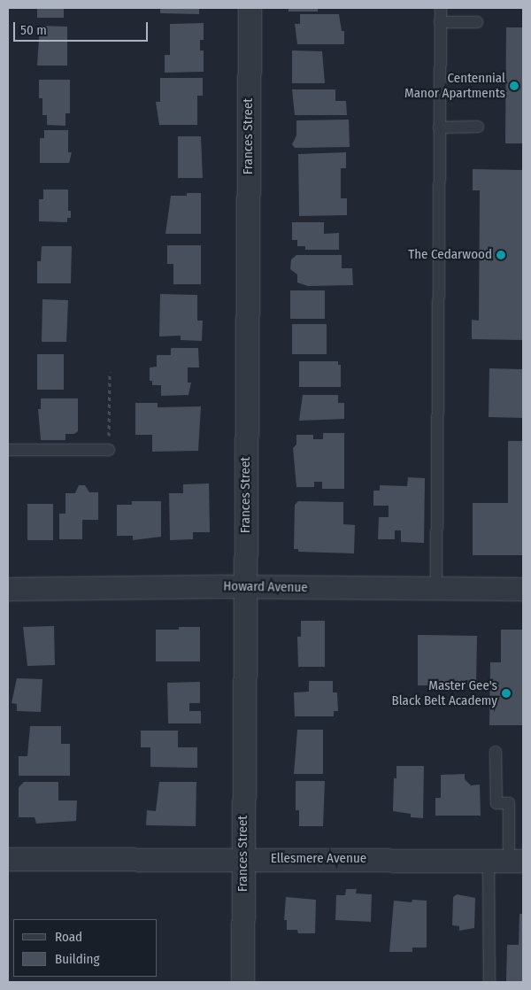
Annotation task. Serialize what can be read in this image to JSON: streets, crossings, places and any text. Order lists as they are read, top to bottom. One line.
{"streets":{"street":["Frances Street","Howard Avenue","Ellesmere Avenue"]},"crossings":[["Frances Street","Howard Avenue"],["Frances Street","Ellesmere Avenue"]],"places":["Centennial Manor Apartments","The Cedarwood","Master Gee's Black Belt Academy"],"legend":["Road","Building"],"scale_bar":"50 m"}
